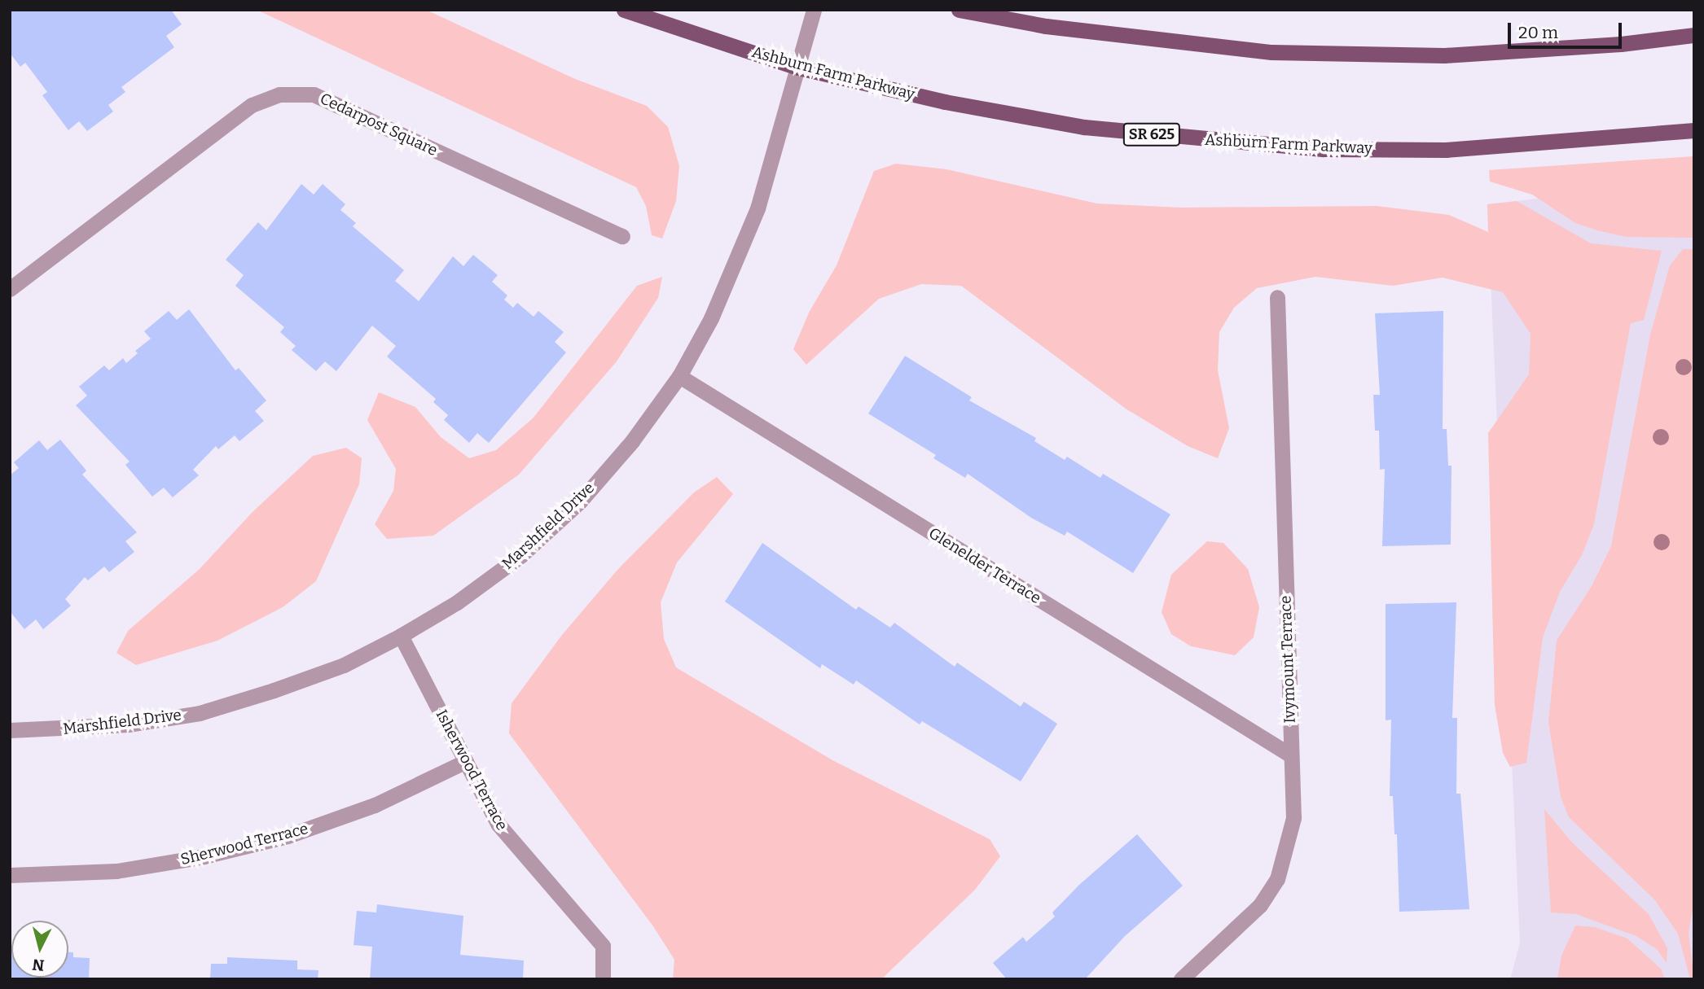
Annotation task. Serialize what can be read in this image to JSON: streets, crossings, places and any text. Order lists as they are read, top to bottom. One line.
{"streets":{"main road":["Ashburn Farm Parkway","SR 625"],"street":["Cedarpost Square","Marshfield Drive","Glenelder Terrace","Ivymount Terrace","Isherwood Terrace","Sherwood Terrace"]},"crossings":[["Ashburn Farm Parkway","Marshfield Drive"],["Marshfield Drive","Glenelder Terrace"],["Marshfield Drive","Isherwood Terrace"],["Glenelder Terrace","Ivymount Terrace"],["Isherwood Terrace","Sherwood Terrace"]],"scale_bar":"20 m","north":"bottom"}
